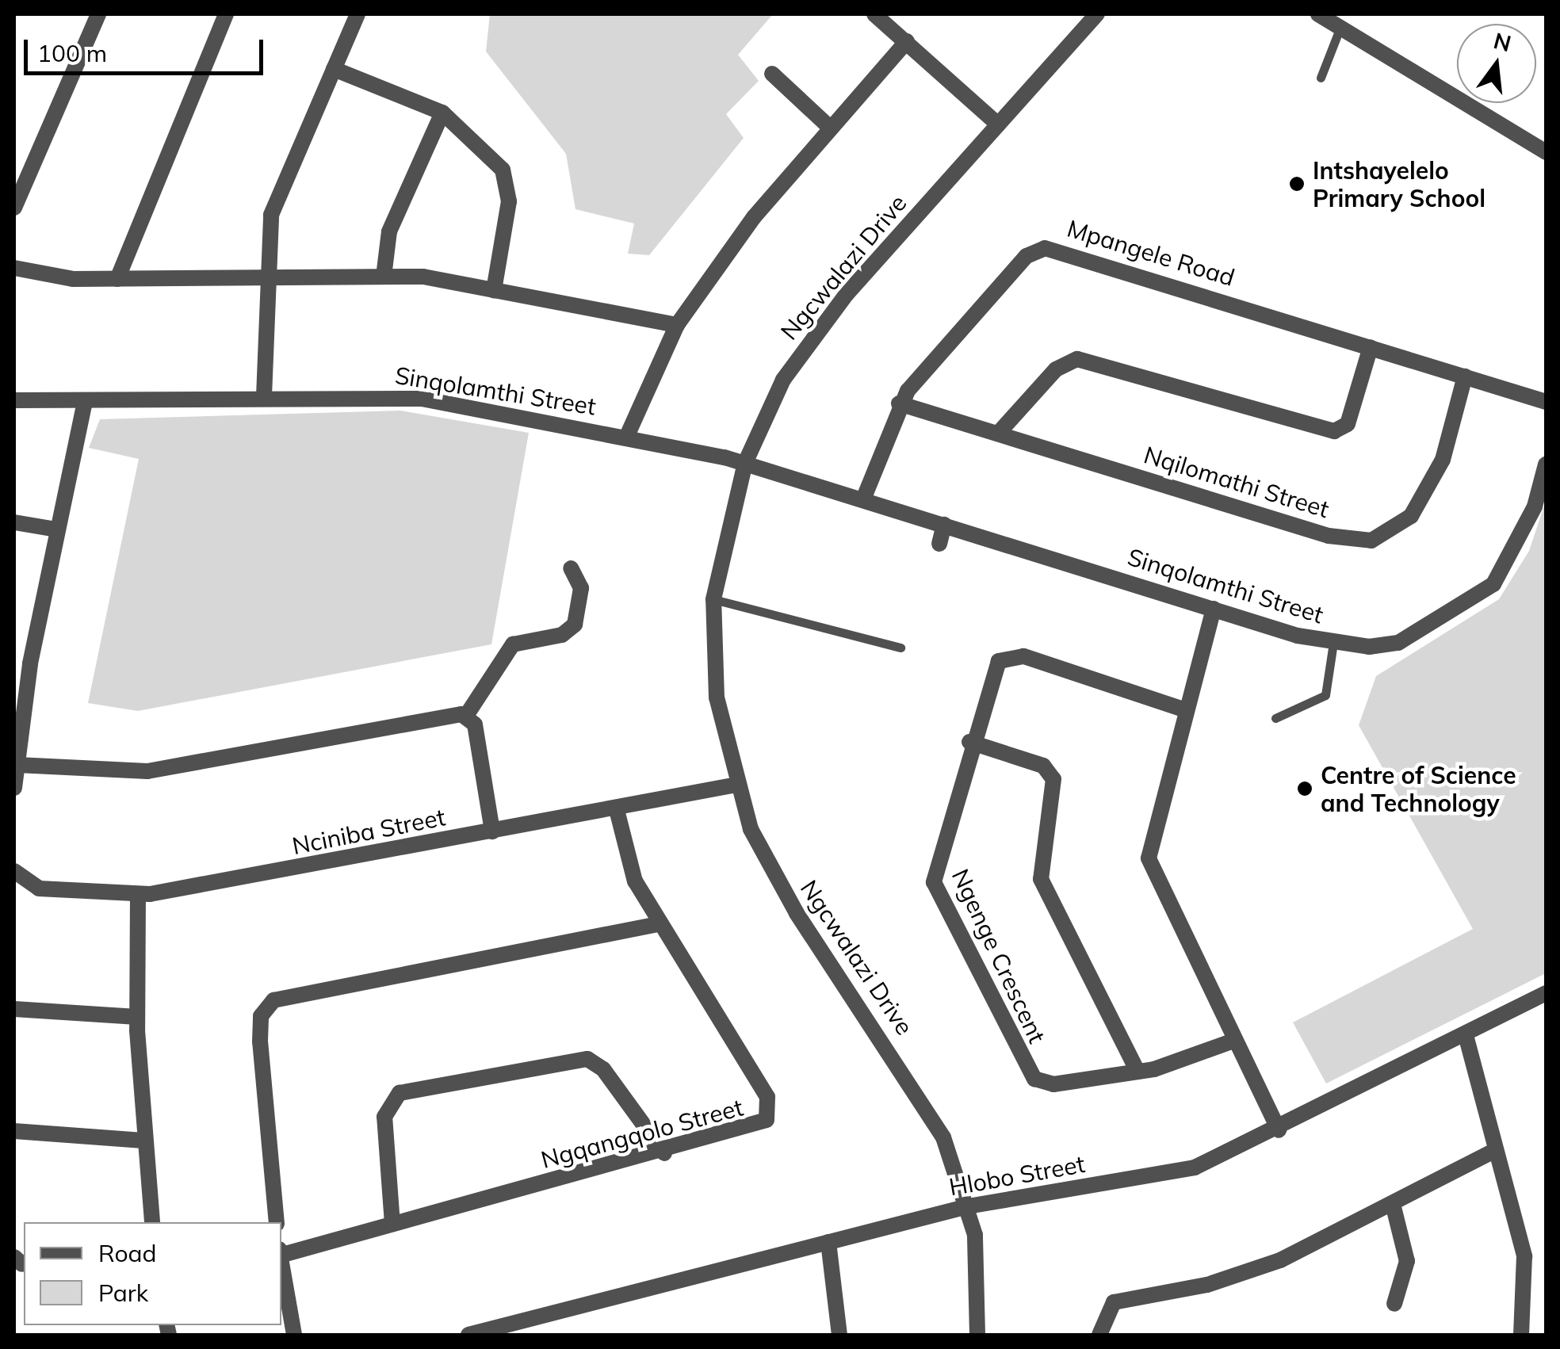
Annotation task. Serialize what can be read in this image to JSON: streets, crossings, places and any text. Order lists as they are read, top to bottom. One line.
{"streets":{"street":["Mpangele Road","Ngcwalazi Drive","Sinqolamthi Street","Nqilomathi Street","Nciniba Street","Ngenge Crescent","Ngqangqolo Street","Hlobo Street"]},"crossings":[["Mpangele Road","Sinqolamthi Street"],["Mpangele Road","Nqilomathi Street"],["Ngcwalazi Drive","Sinqolamthi Street"],["Ngcwalazi Drive","Nciniba Street"],["Ngcwalazi Drive","Hlobo Street"],["Nciniba Street","Ngqangqolo Street"]],"places":["Intshayelelo Primary School","Centre of Science and Technology"],"legend":["Road","Park"],"scale_bar":"100 m","north":"top"}
